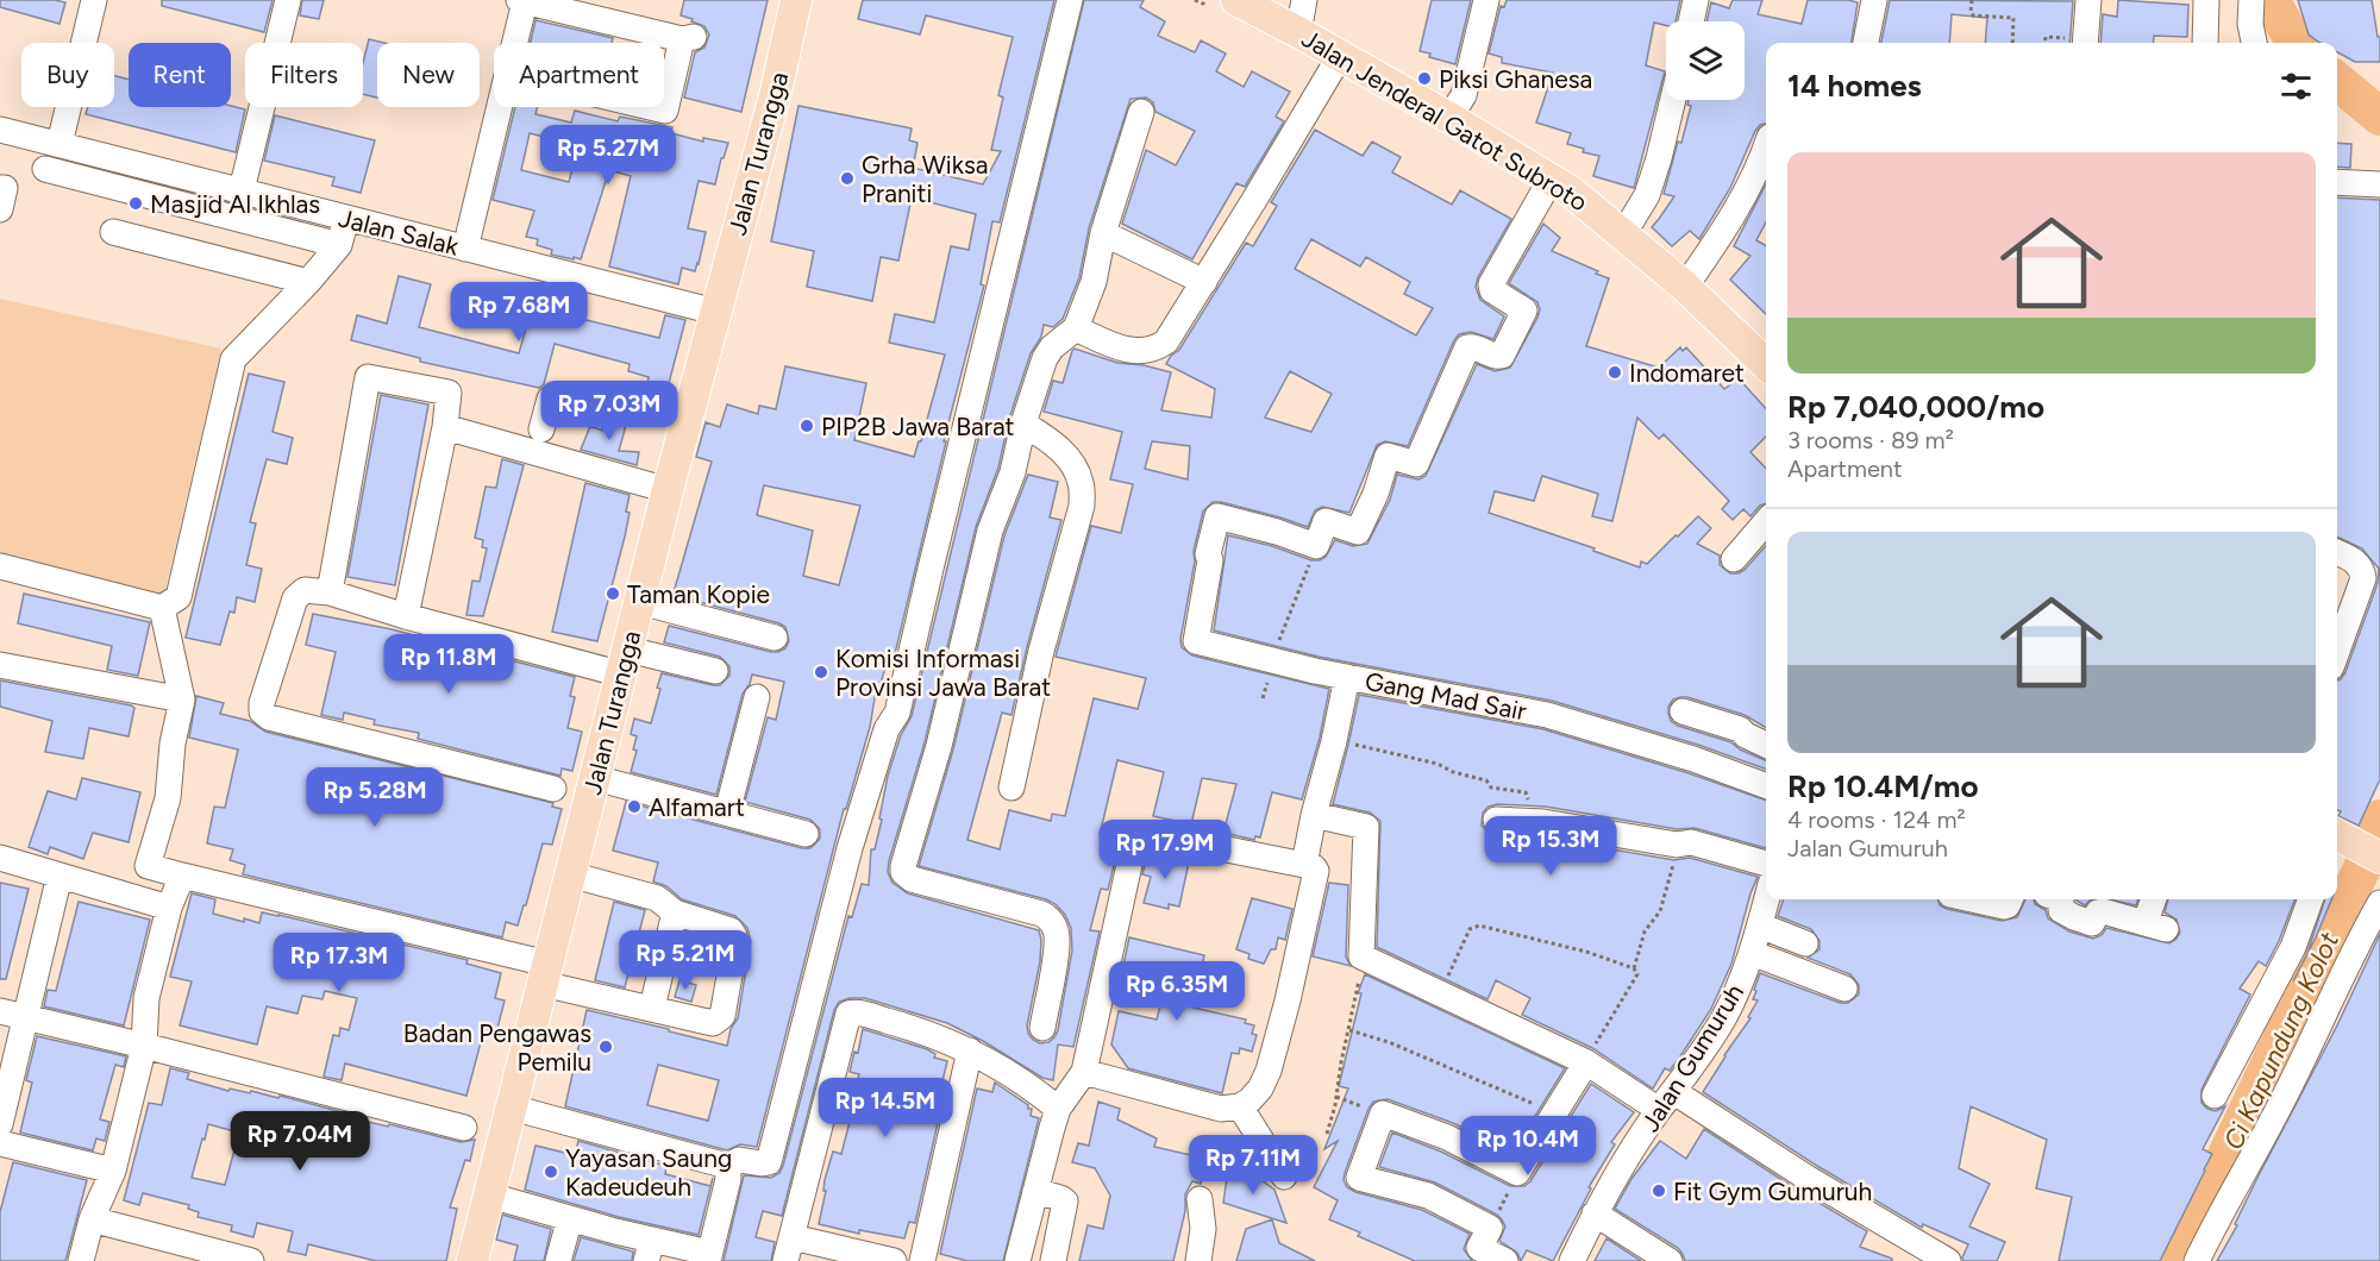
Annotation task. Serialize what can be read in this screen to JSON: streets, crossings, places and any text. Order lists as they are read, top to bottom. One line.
{"streets":{"main road":["Jalan Jenderal Gatot Subroto","Jalan Turangga"],"street":["Jalan Salak","Gang Mad Sair","Jalan Gumuruh"]},"crossings":[["Jalan Turangga","Jalan Salak"]],"water":["Ci Kapundung Kolot"],"places":["Piksi Ghanesa","Grha Wiksa Praniti","Masjid Al Ikhlas","Indomaret","PIP2B Jawa Barat","Taman Kopie","Komisi Informasi Provinsi Jawa Barat","Alfamart","Badan Pengawas Pemilu","Yayasan Saung Kadeudeuh","Fit Gym Gumuruh"],"page":{"chip":["Buy","Rent","Filters","New","Apartment"],"heading":"14 homes","price":["Rp 5.27M","Rp 7.68M","Rp 7.03M","Rp 11.8M","Rp 5.28M","Rp 15.3M","Rp 17.9M","Rp 5.21M","Rp 17.3M","Rp 6.35M","Rp 14.5M","Rp 7.04M","Rp 10.4M","Rp 7.11M"],"list":[{"name":"Rp 7,040,000/mo","note":"3 rooms · 89 m² · Apartment"},{"name":"Rp 10.4M/mo","note":"4 rooms · 124 m² · Jalan Gumuruh"}]}}
